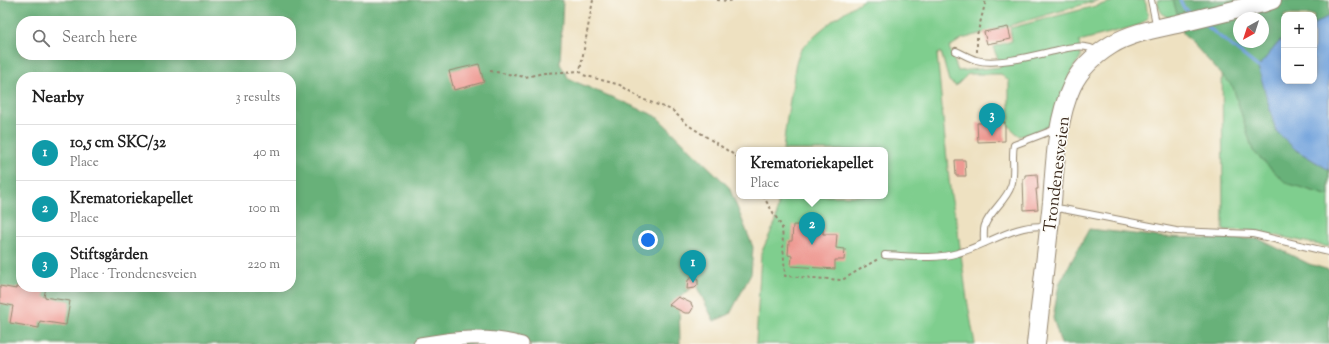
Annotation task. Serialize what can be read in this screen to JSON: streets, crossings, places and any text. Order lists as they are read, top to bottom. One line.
{"streets":{"main road":["Trondenesveien"]},"north":"bottom left","page":{"map_buttons":["+","−"],"search":"Search here","heading":["Nearby","3 results"],"pins":["3","2","1"],"list":[{"mark":"1","name":"10,5 cm SKC/32","note":"Place","value":"40 m"},{"mark":"2","name":"Krematoriekapellet","note":"Place","value":"100 m"},{"mark":"3","name":"Stiftsgården","note":"Place · Trondenesveien","value":"220 m"}],"popup":["Krematoriekapellet","Place"]}}
